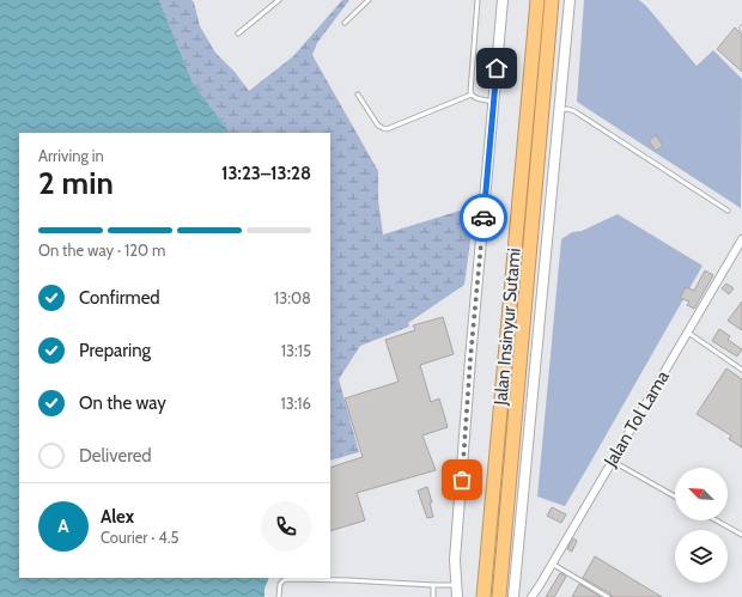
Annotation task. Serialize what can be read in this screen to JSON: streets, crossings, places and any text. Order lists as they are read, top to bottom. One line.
{"streets":{"highway":["Jalan Insinyur Sutami"],"street":["Jalan Tol Lama"]},"north":"top left","page":{"heading":["2 min","Arriving in","13:23–13:28"],"panel":["Alex","Courier · 4.5"],"bar":"On the way · 120 m","list":[["Confirmed","13:08"],["Preparing","13:15"],["On the way","13:16"],"Delivered"],"round":"A"}}
